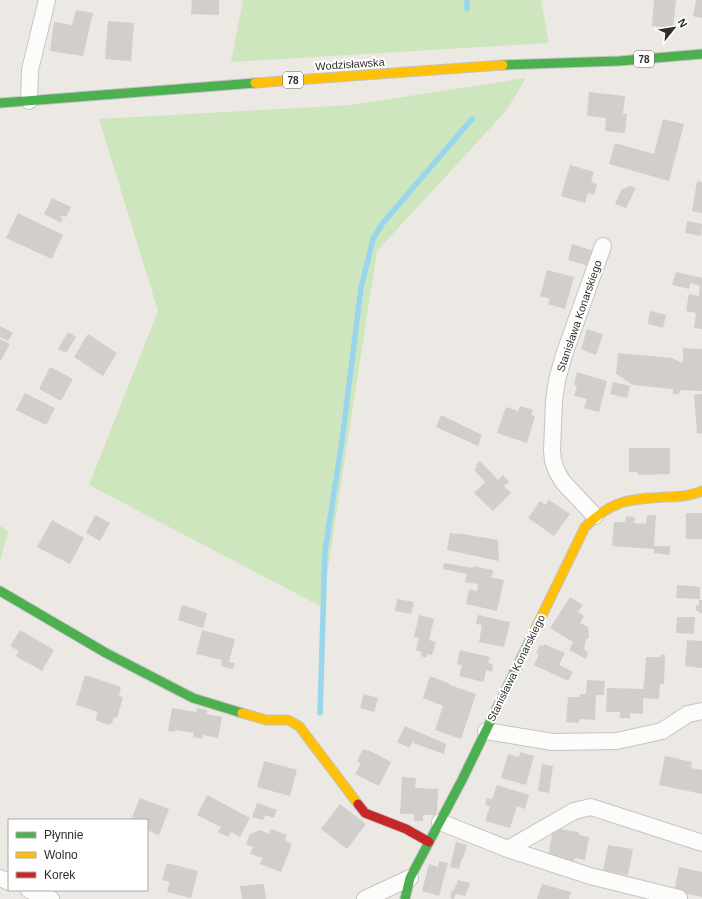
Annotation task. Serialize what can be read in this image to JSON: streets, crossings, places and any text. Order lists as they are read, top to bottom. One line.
{"streets":{"street":["78","Wodzisławska","Stanisława Konarskiego"]},"legend":["Płynnie","Wolno","Korek"],"north":"top right"}
